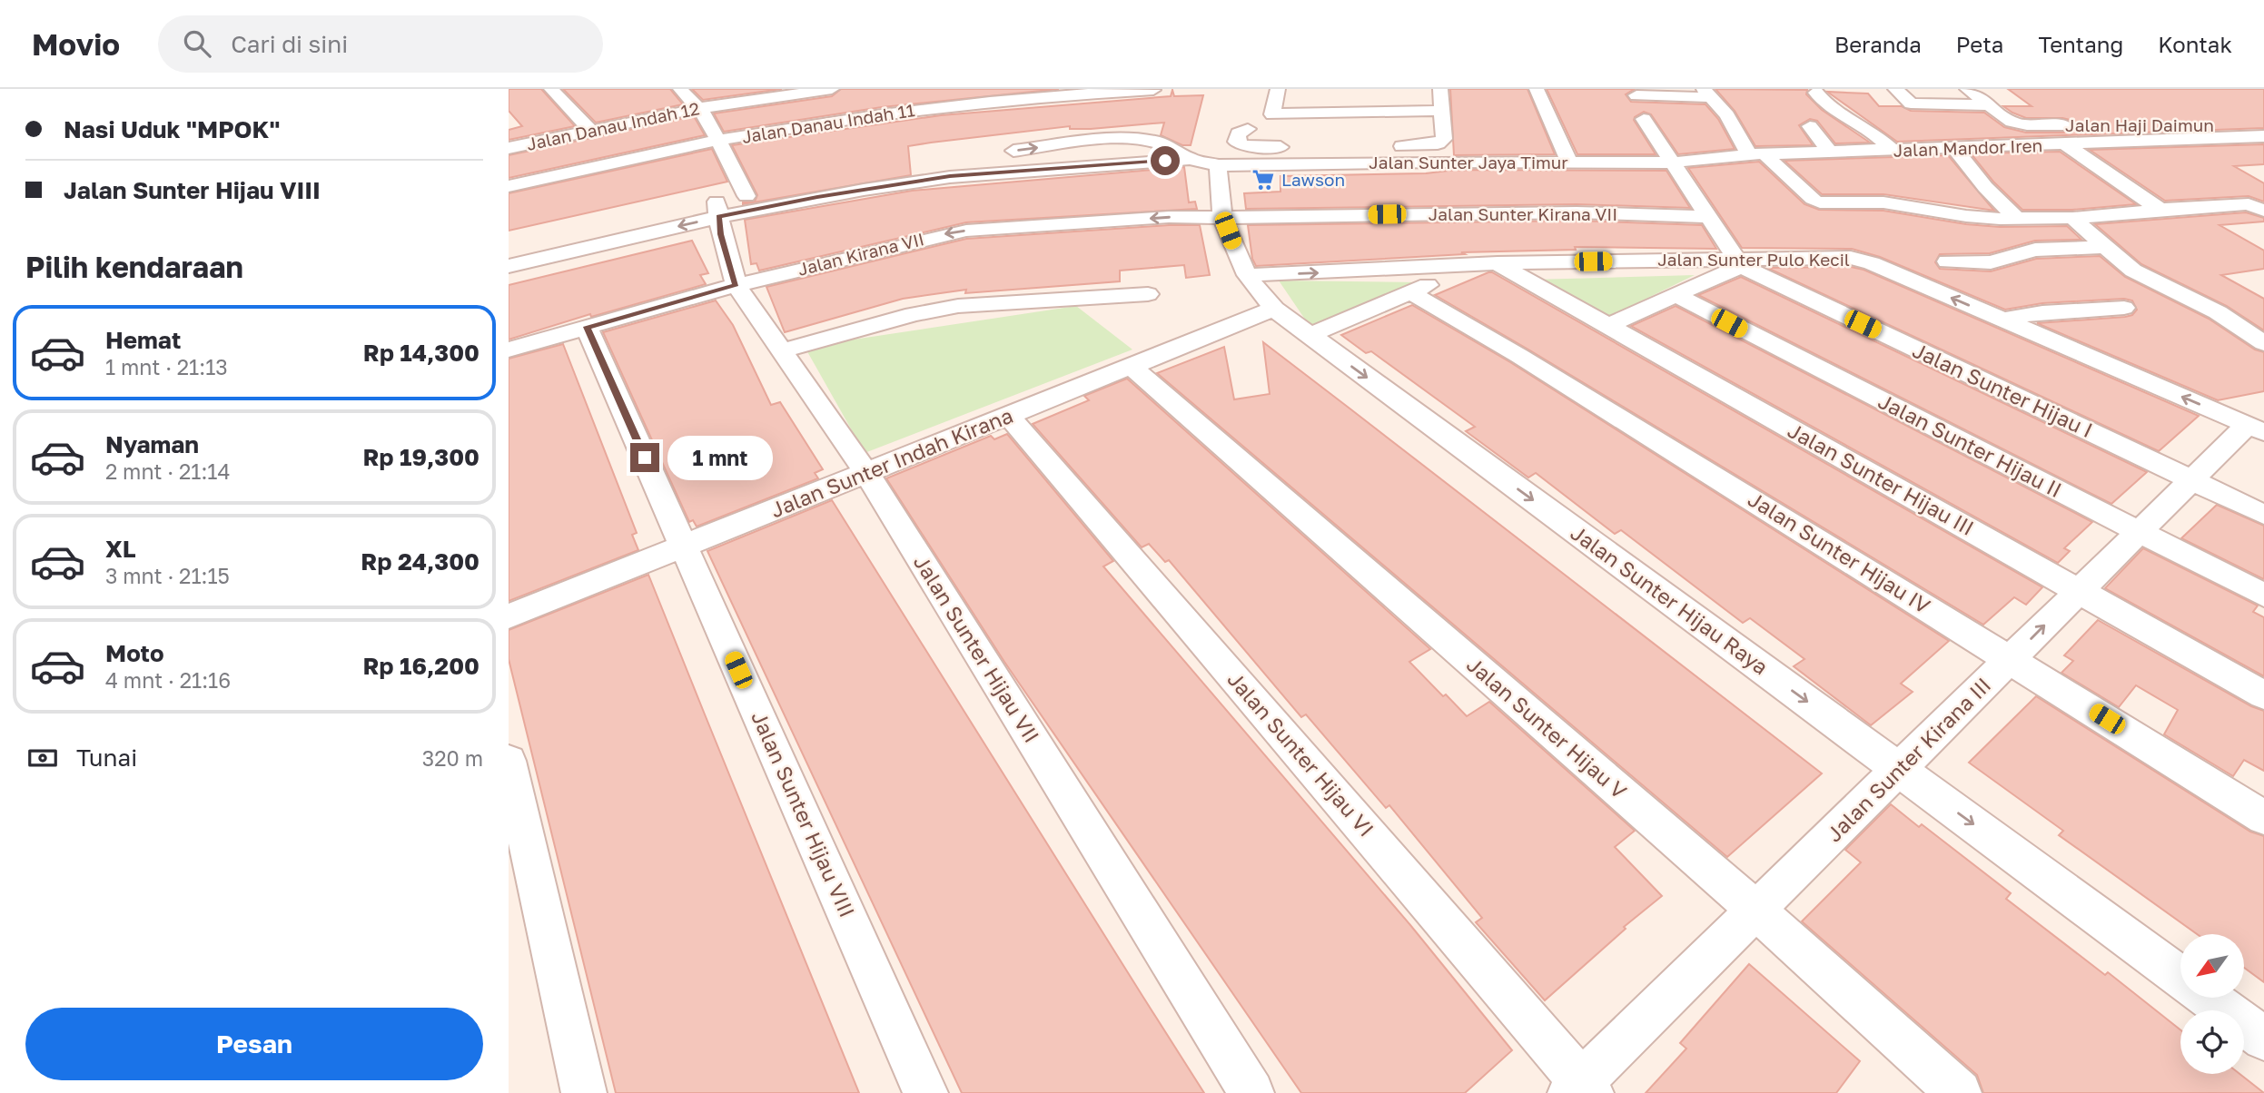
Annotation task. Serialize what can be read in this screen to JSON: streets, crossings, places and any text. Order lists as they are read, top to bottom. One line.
{"streets":{"street":["Jalan Danau Indah 11","Jalan Haji Daimun","Jalan Danau Indah 12","Jalan Mandor Iren","Jalan Sunter Jaya Timur","Jalan Sunter Kirana VII","Jalan Kirana VII","Jalan Sunter Pulo Kecil","Jalan Sunter Hijau I","Jalan Sunter Hijau II","Jalan Sunter Indah Kirana","Jalan Sunter Hijau III","Jalan Sunter Hijau IV","Jalan Sunter Hijau Raya","Jalan Sunter Hijau VII","Jalan Sunter Hijau V","Jalan Sunter Hijau VI","Jalan Sunter Kirana III","Jalan Sunter Hijau VIII"]},"crossings":[["Jalan Mandor Iren","Jalan Sunter Jaya Timur"],["Jalan Sunter Jaya Timur","Jalan Sunter Hijau Raya"],["Jalan Sunter Kirana VII","Jalan Kirana VII"],["Jalan Sunter Kirana VII","Jalan Sunter Hijau Raya"],["Jalan Kirana VII","Jalan Sunter Hijau Raya"],["Jalan Kirana VII","Jalan Sunter Hijau VII"],["Jalan Kirana VII","Jalan Sunter Hijau VIII"],["Jalan Sunter Pulo Kecil","Jalan Sunter Hijau I"],["Jalan Sunter Pulo Kecil","Jalan Sunter Hijau III"],["Jalan Sunter Pulo Kecil","Jalan Sunter Hijau Raya"],["Jalan Sunter Pulo Kecil","Jalan Sunter Kirana III"],["Jalan Sunter Hijau I","Jalan Sunter Kirana III"],["Jalan Sunter Hijau II","Jalan Sunter Kirana III"],["Jalan Sunter Indah Kirana","Jalan Sunter Hijau Raya"],["Jalan Sunter Indah Kirana","Jalan Sunter Hijau VII"],["Jalan Sunter Indah Kirana","Jalan Sunter Hijau V"],["Jalan Sunter Indah Kirana","Jalan Sunter Hijau VI"],["Jalan Sunter Indah Kirana","Jalan Sunter Hijau VIII"],["Jalan Sunter Hijau III","Jalan Sunter Kirana III"],["Jalan Sunter Hijau IV","Jalan Sunter Kirana III"],["Jalan Sunter Hijau Raya","Jalan Sunter Kirana III"],["Jalan Sunter Hijau V","Jalan Sunter Kirana III"],["Jalan Sunter Hijau VI","Jalan Sunter Kirana III"]],"one_way":["Jalan Sunter Hijau Raya"],"places":{"supermarket":["Lawson"]},"north":"bottom left","page":{"header":"Movio","search":"Cari di sini","nav":["Beranda","Peta","Tentang","Kontak"],"banner":["Nasi Uduk \"MPOK\"","Jalan Sunter Hijau VIII"],"heading":"Pilih kendaraan","list":[{"name":"Hemat","note":"1 mnt · 21:13","value":"Rp 14,300"},{"name":"Nyaman","note":"2 mnt · 21:14","value":"Rp 19,300"},{"name":"XL","note":"3 mnt · 21:15","value":"Rp 24,300"},{"name":"Moto","note":"4 mnt · 21:16","value":"Rp 16,200"}],"bubble":"1 mnt","pay":["Tunai","320 m"],"buttons":"Pesan"}}
